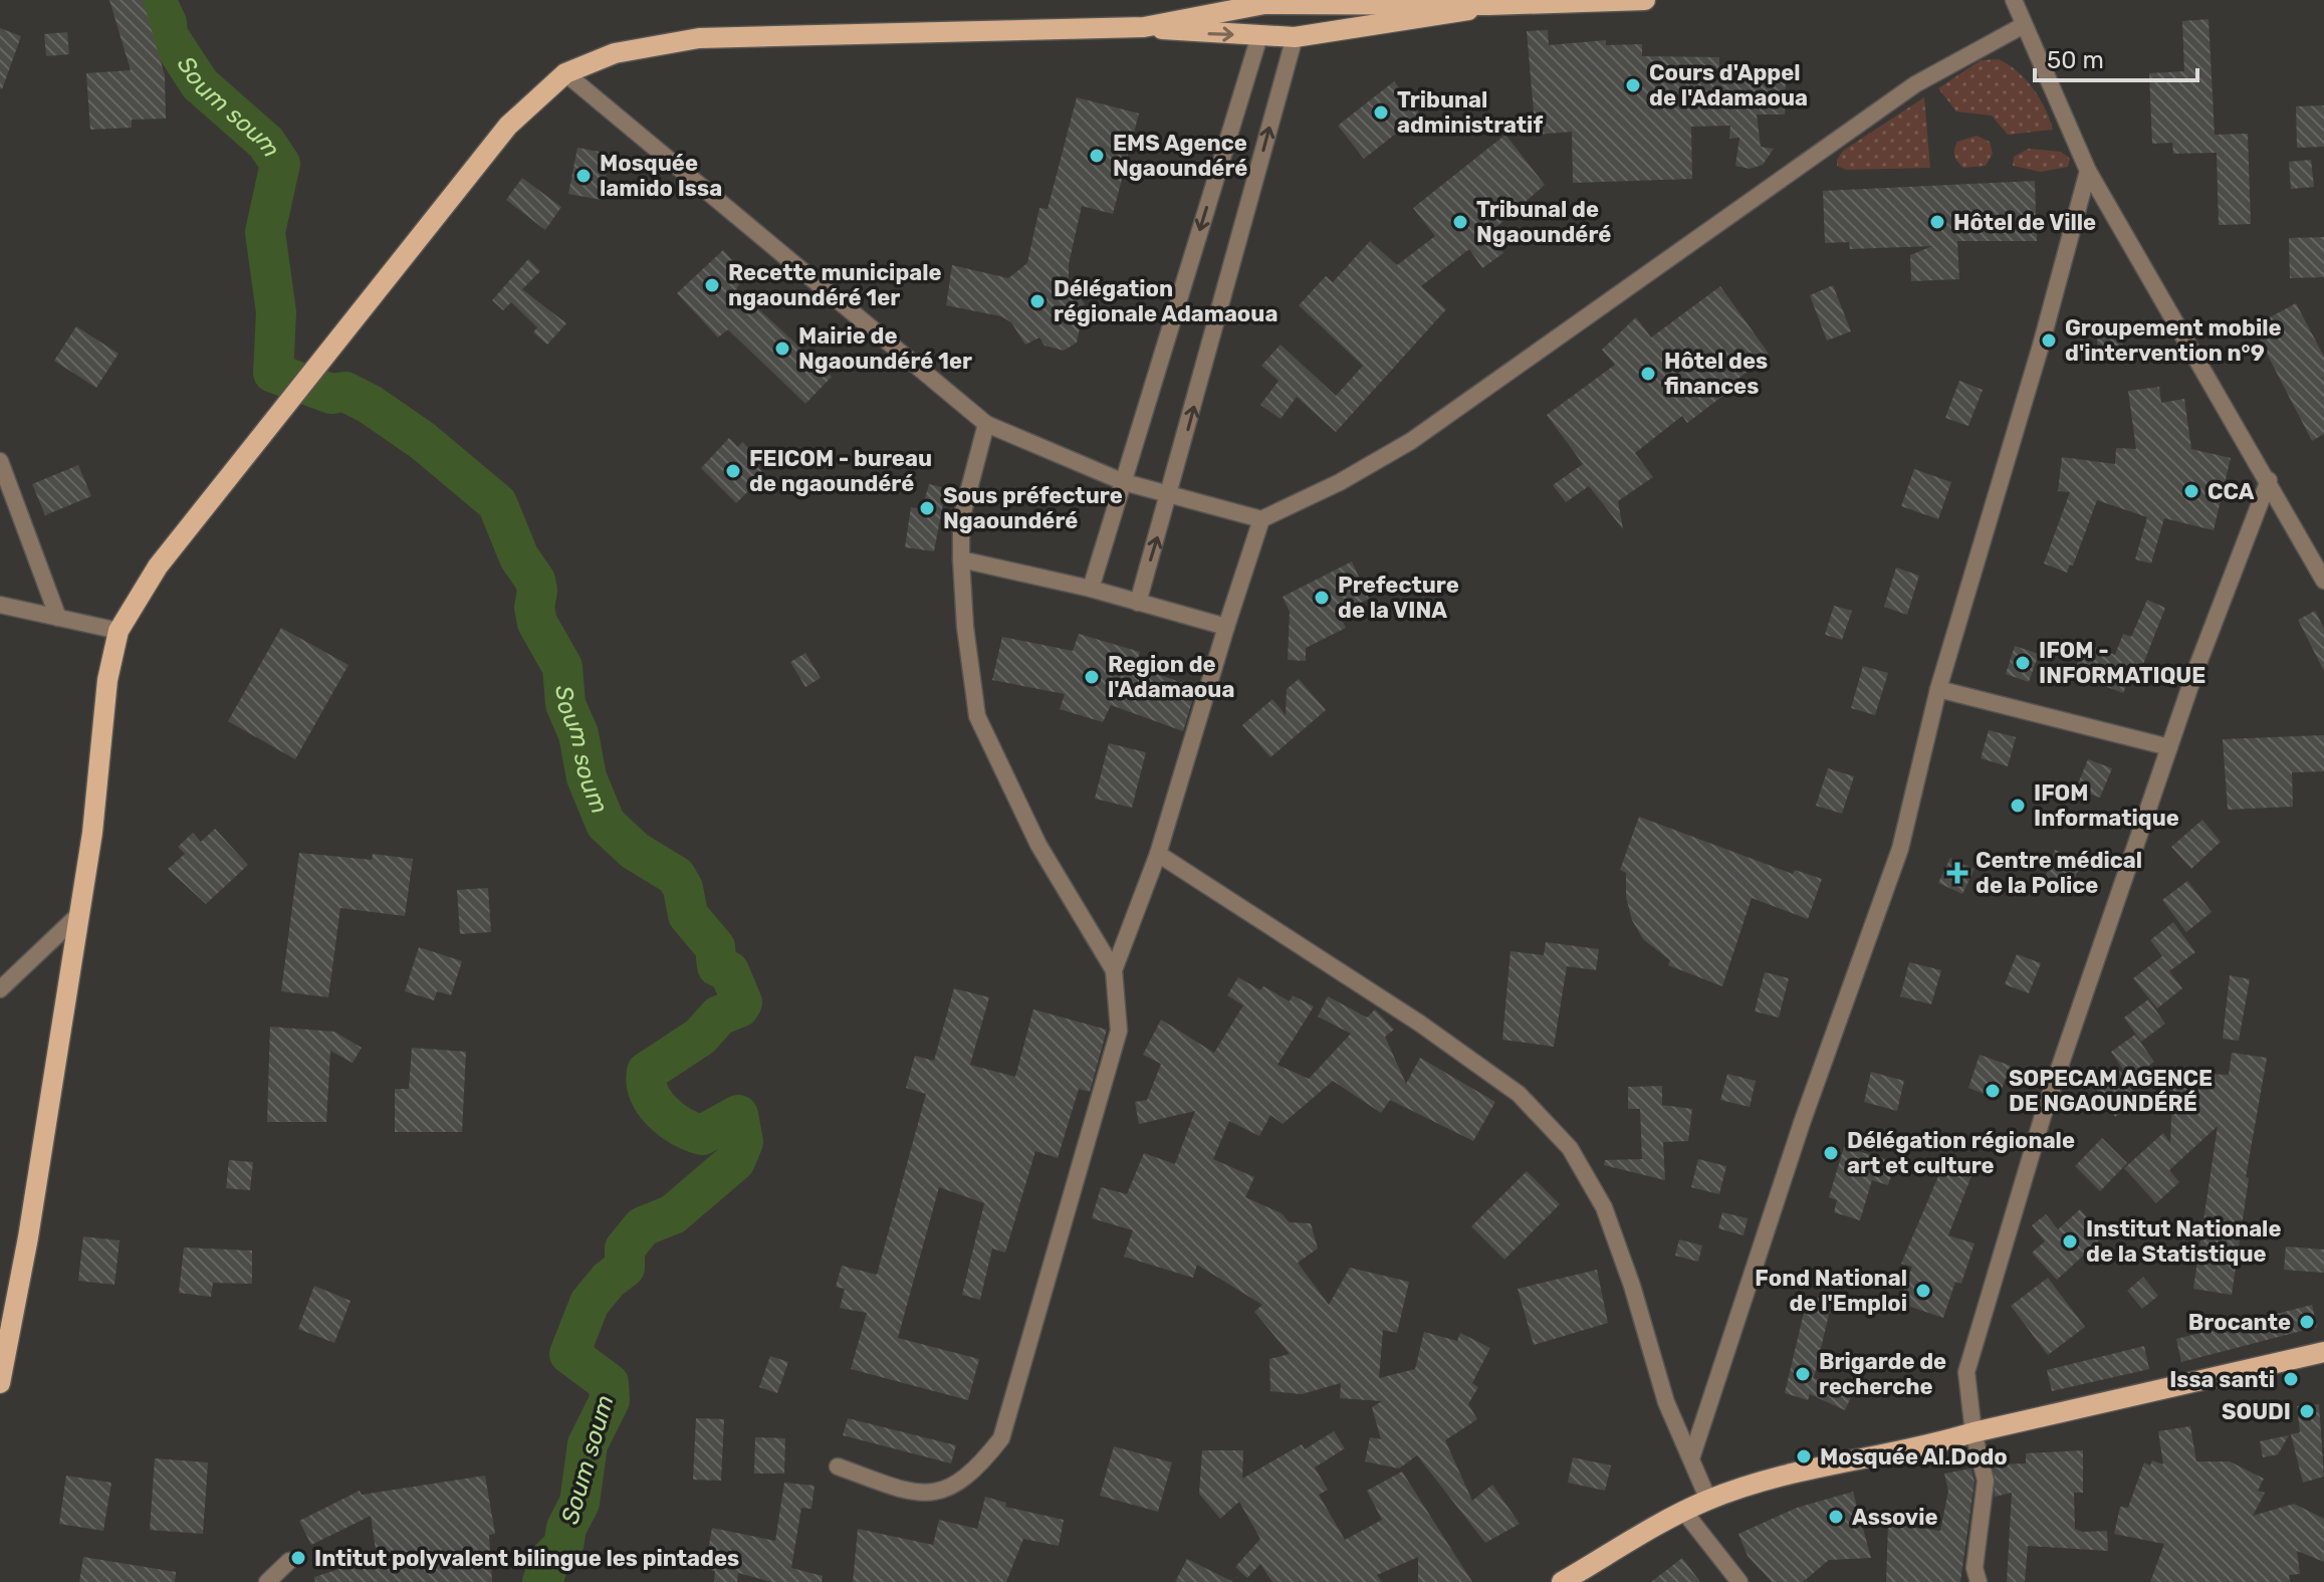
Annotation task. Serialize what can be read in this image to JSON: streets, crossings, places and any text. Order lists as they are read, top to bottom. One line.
{"water":["Soum soum"],"places":{"other":["Cours d'Appel de l'Adamaoua","Tribunal administratif","EMS Agence Ngaoundéré","Mosquée lamido Issa","Tribunal de Ngaoundéré","Hôtel de Ville","Recette municipale ngaoundéré 1er","Délégation régionale Adamaoua","Groupement mobile d'intervention n°9","Mairie de Ngaoundéré 1er","Hôtel des finances","FEICOM - bureau de ngaoundéré","CCA","Sous préfecture Ngaoundéré","Prefecture de la VINA","IFOM - INFORMATIQUE","Region de l'Adamaoua","IFOM Informatique","SOPECAM AGENCE DE NGAOUNDÉRÉ","Délégation régionale art et culture","Institut Nationale de la Statistique","Fond National de l'Emploi","Brocante","Brigarde de recherche","Issa santi","SOUDI","Mosquée Al.Dodo","Assovie","Intitut polyvalent bilingue les pintades"],"health":["Centre médical de la Police"]},"scale_bar":"50 m"}
